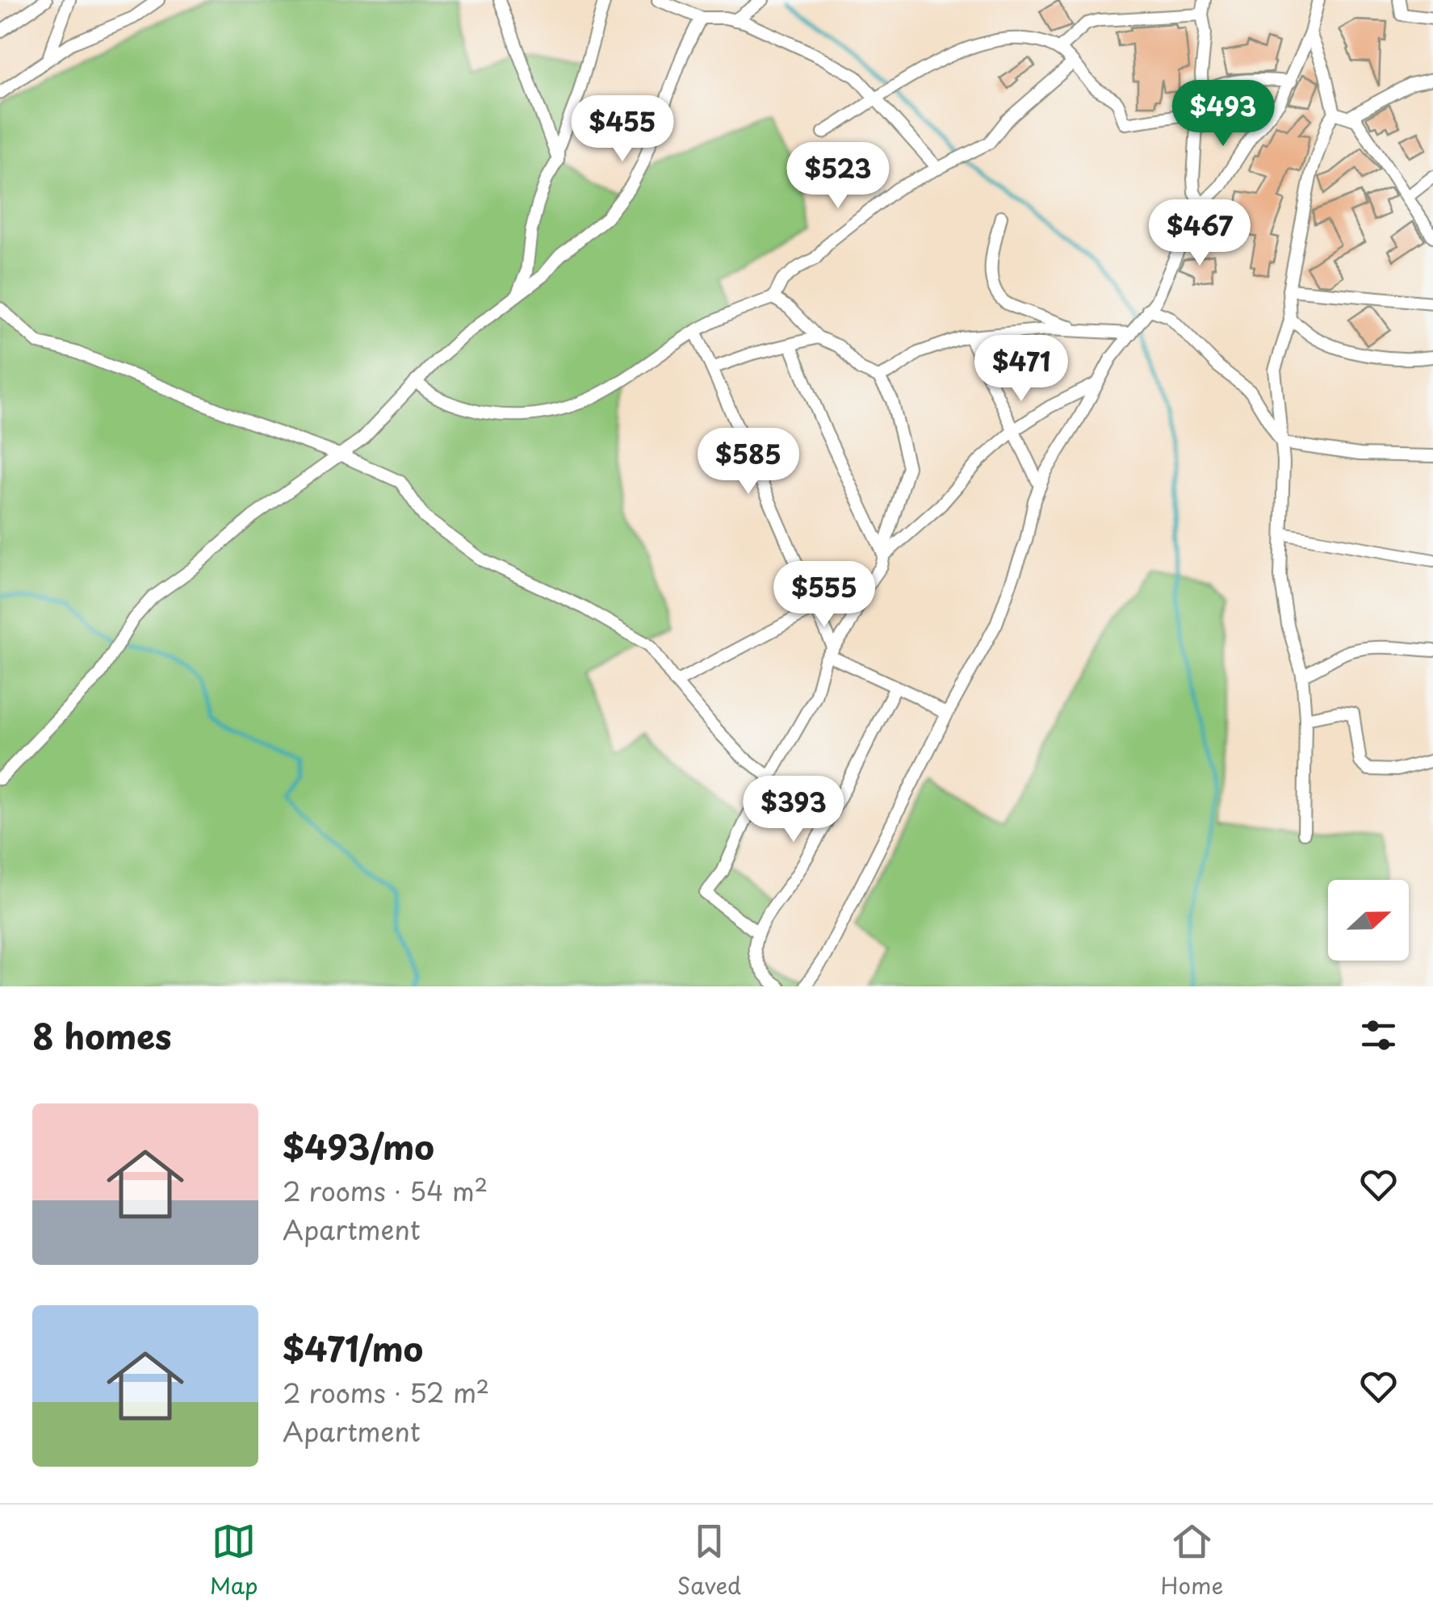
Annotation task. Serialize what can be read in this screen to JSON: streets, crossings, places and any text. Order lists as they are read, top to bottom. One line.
{"north":"right","page":{"price":["$493","$455","$523","$467","$471","$585","$555","$393"],"heading":"8 homes","list":[{"name":"$493/mo","note":"2 rooms · 54 m² · Apartment"},{"name":"$471/mo","note":"2 rooms · 52 m² · Apartment"}],"tabs":["Map","Saved","Home"]}}
